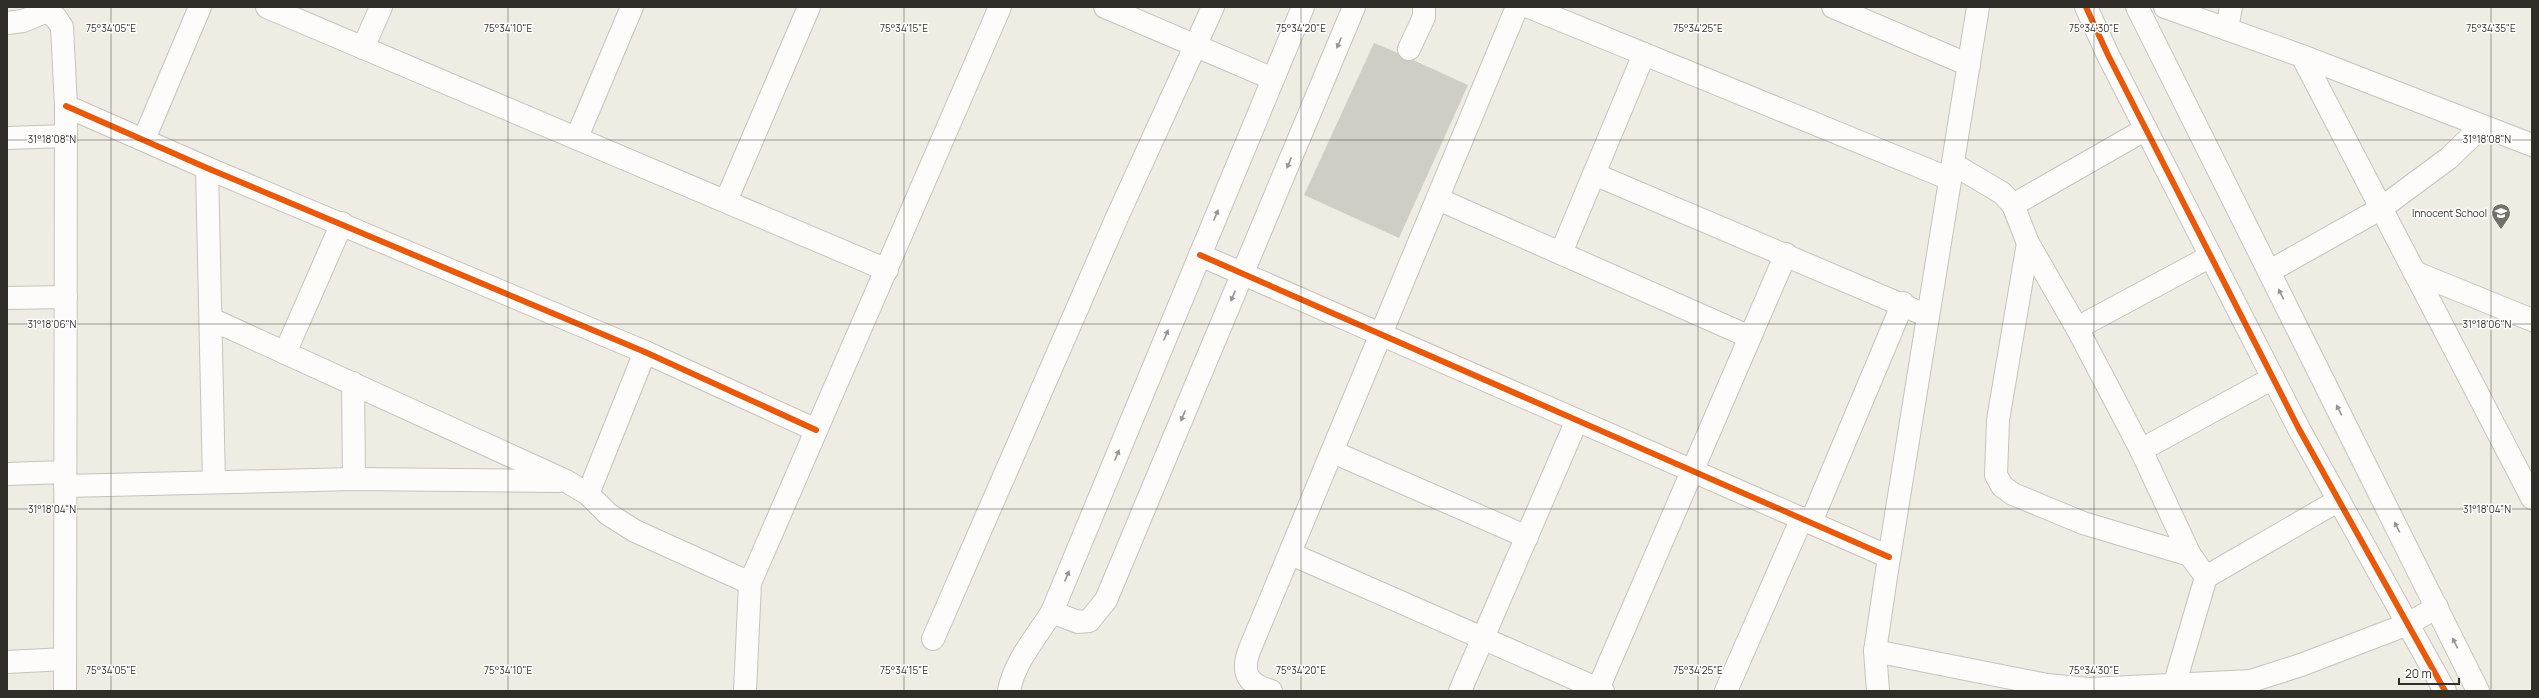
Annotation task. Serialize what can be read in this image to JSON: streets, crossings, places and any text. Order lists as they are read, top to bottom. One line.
{"places":{"school or university":["Innocent School"]},"scale_bar":"20 m","coordinates":["75°34'05\"E","75°34'10\"E","75°34'15\"E","75°34'20\"E","75°34'25\"E","75°34'30\"E","75°34'35\"E","31°18'08\"N","31°18'06\"N","31°18'04\"N"]}
